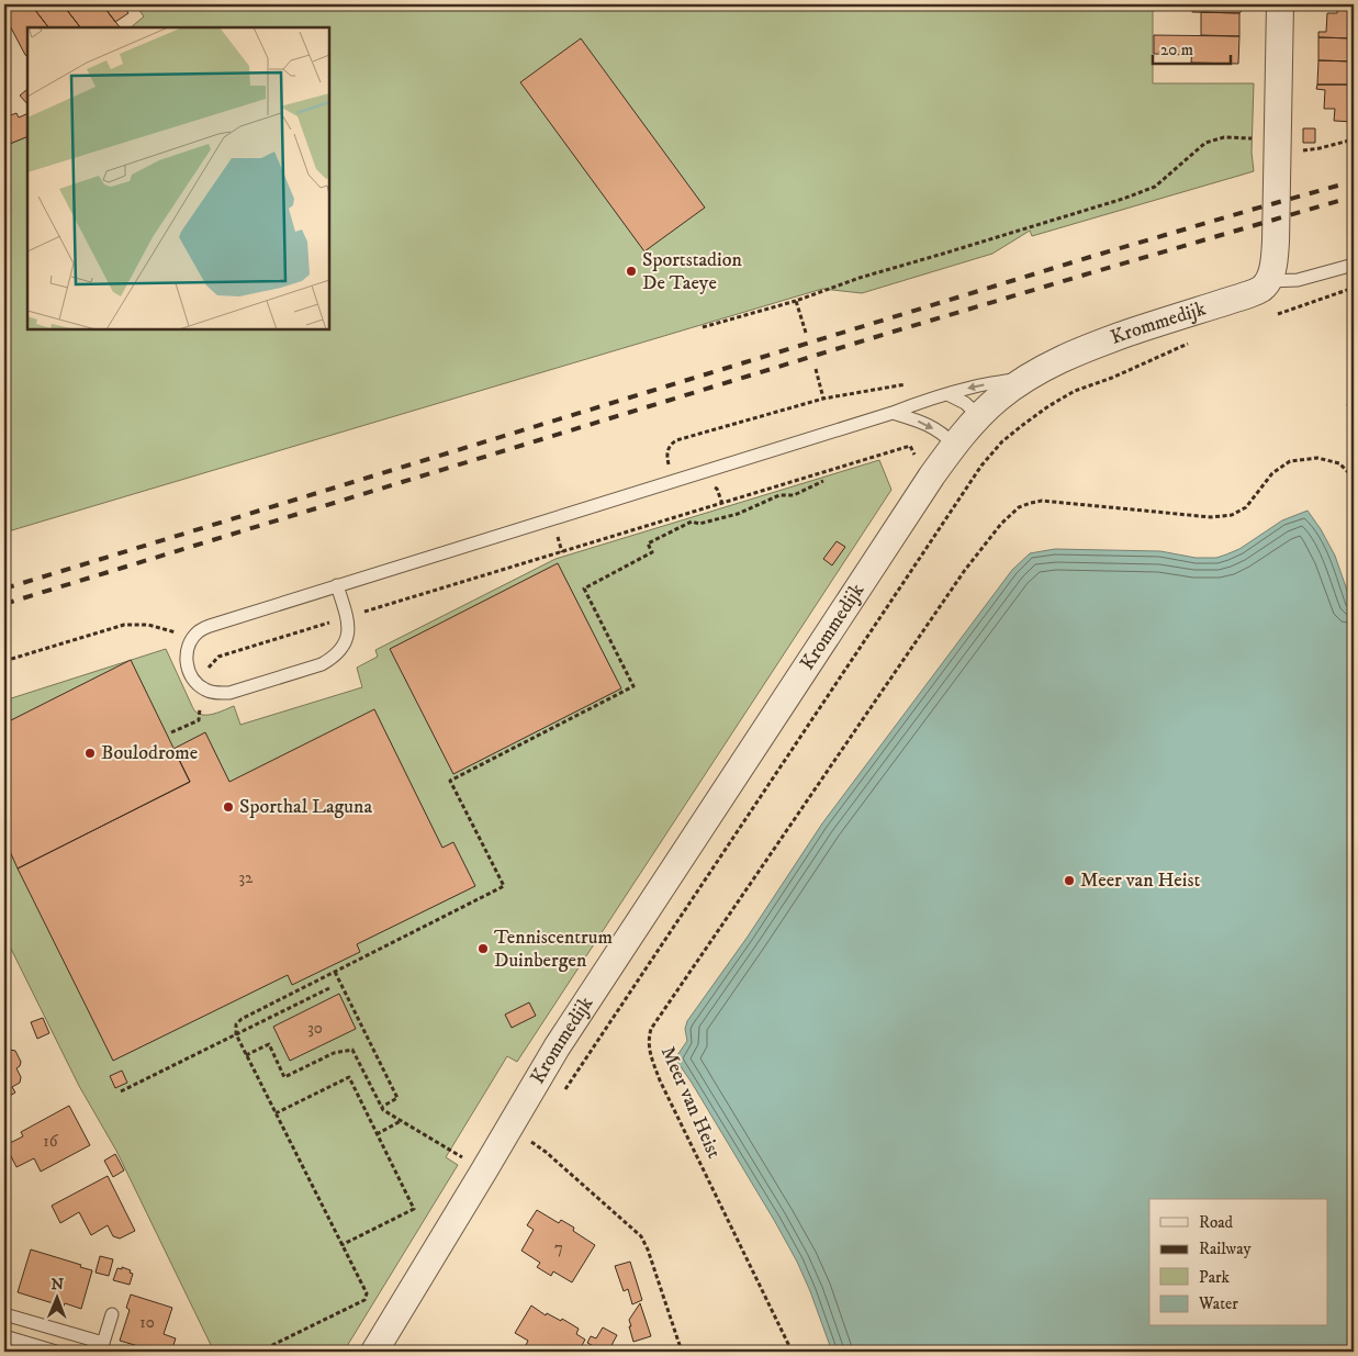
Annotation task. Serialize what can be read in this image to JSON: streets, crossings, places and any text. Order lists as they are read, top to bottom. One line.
{"streets":{"street":["Krommedijk"],"path":["Meer van Heist"]},"places":["Sportstadion De Taeye","Boulodrome","Sporthal Laguna","Meer van Heist","Tenniscentrum Duinbergen"],"house_numbers":["32","30","16","7","10"],"legend":["Road","Railway","Park","Water"],"scale_bar":"20 m","north":"top"}
